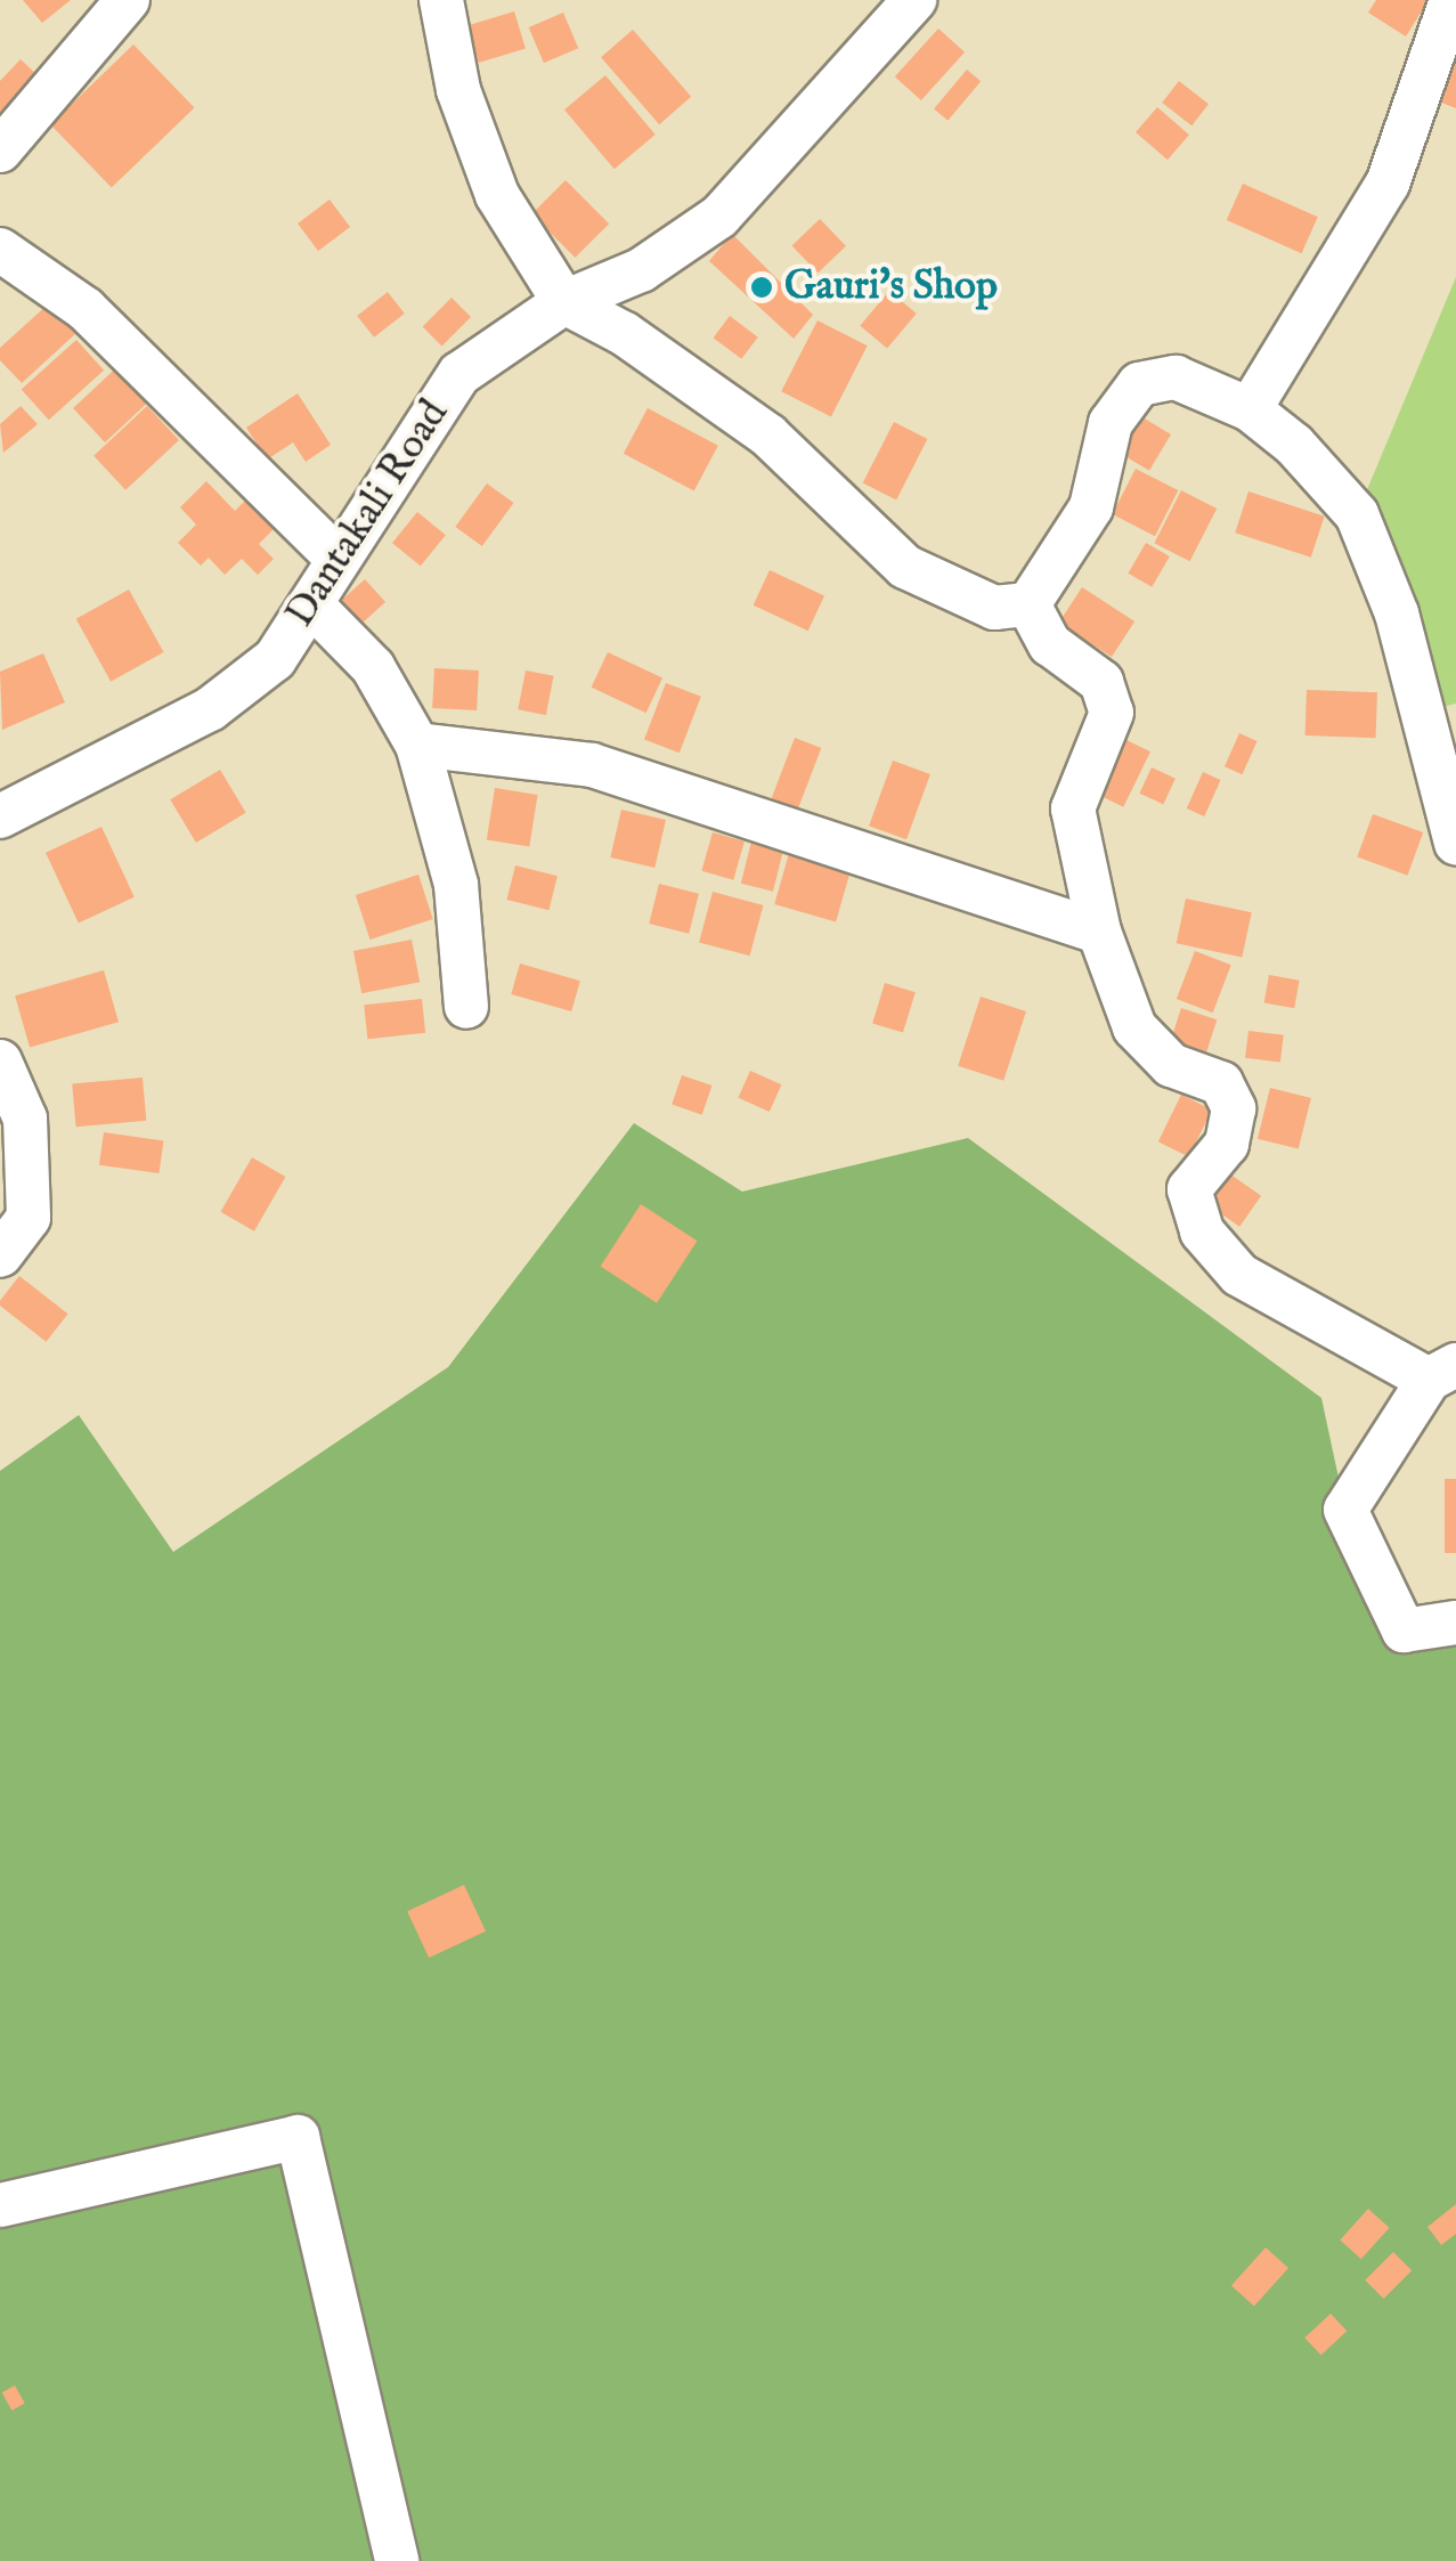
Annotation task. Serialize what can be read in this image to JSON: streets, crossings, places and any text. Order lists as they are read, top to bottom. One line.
{"streets":{"street":["Dantakali Road"]},"places":["Gauri's Shop"]}
